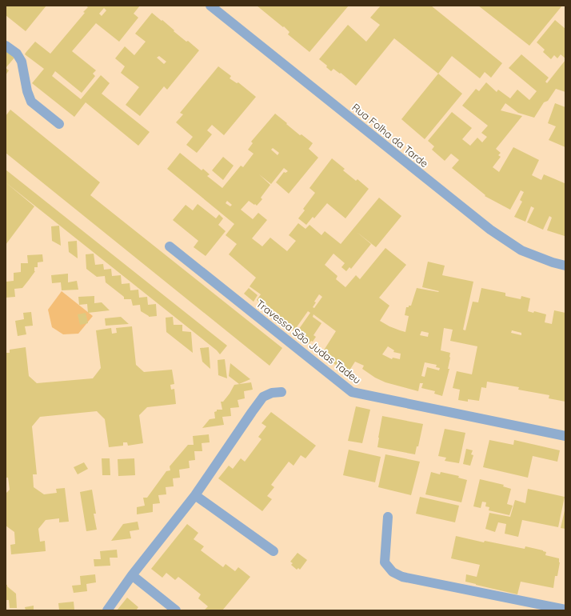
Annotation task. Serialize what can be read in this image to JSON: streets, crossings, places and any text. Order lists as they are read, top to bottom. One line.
{"streets":{"street":["Rua Folha da Tarde","Travessa São Judas Tadeu"]}}
